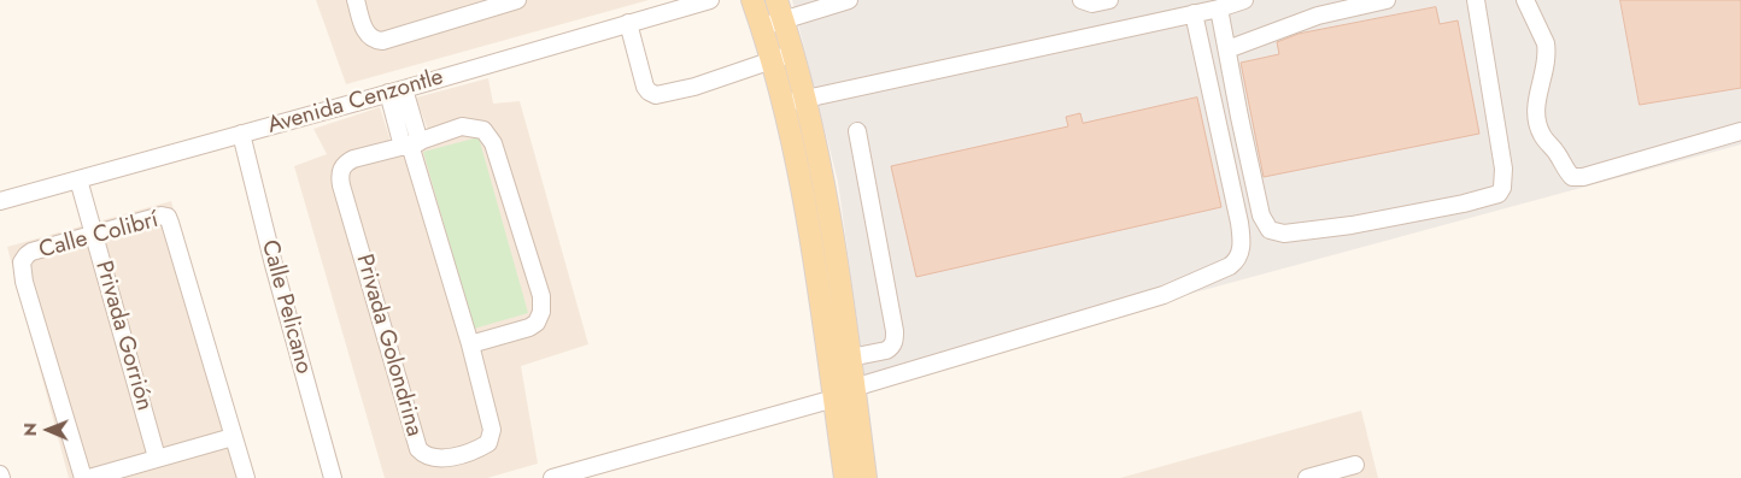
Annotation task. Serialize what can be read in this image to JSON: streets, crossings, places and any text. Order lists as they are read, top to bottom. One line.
{"streets":{"street":["Avenida Cenzontle","Calle Colibrí","Calle Pelicano","Privada Gorrión","Privada Golondrina"]},"crossings":[["Avenida Cenzontle","Calle Pelicano"],["Avenida Cenzontle","Privada Gorrión"],["Avenida Cenzontle","Privada Golondrina"],["Calle Colibrí","Privada Gorrión"]],"north":"left"}
